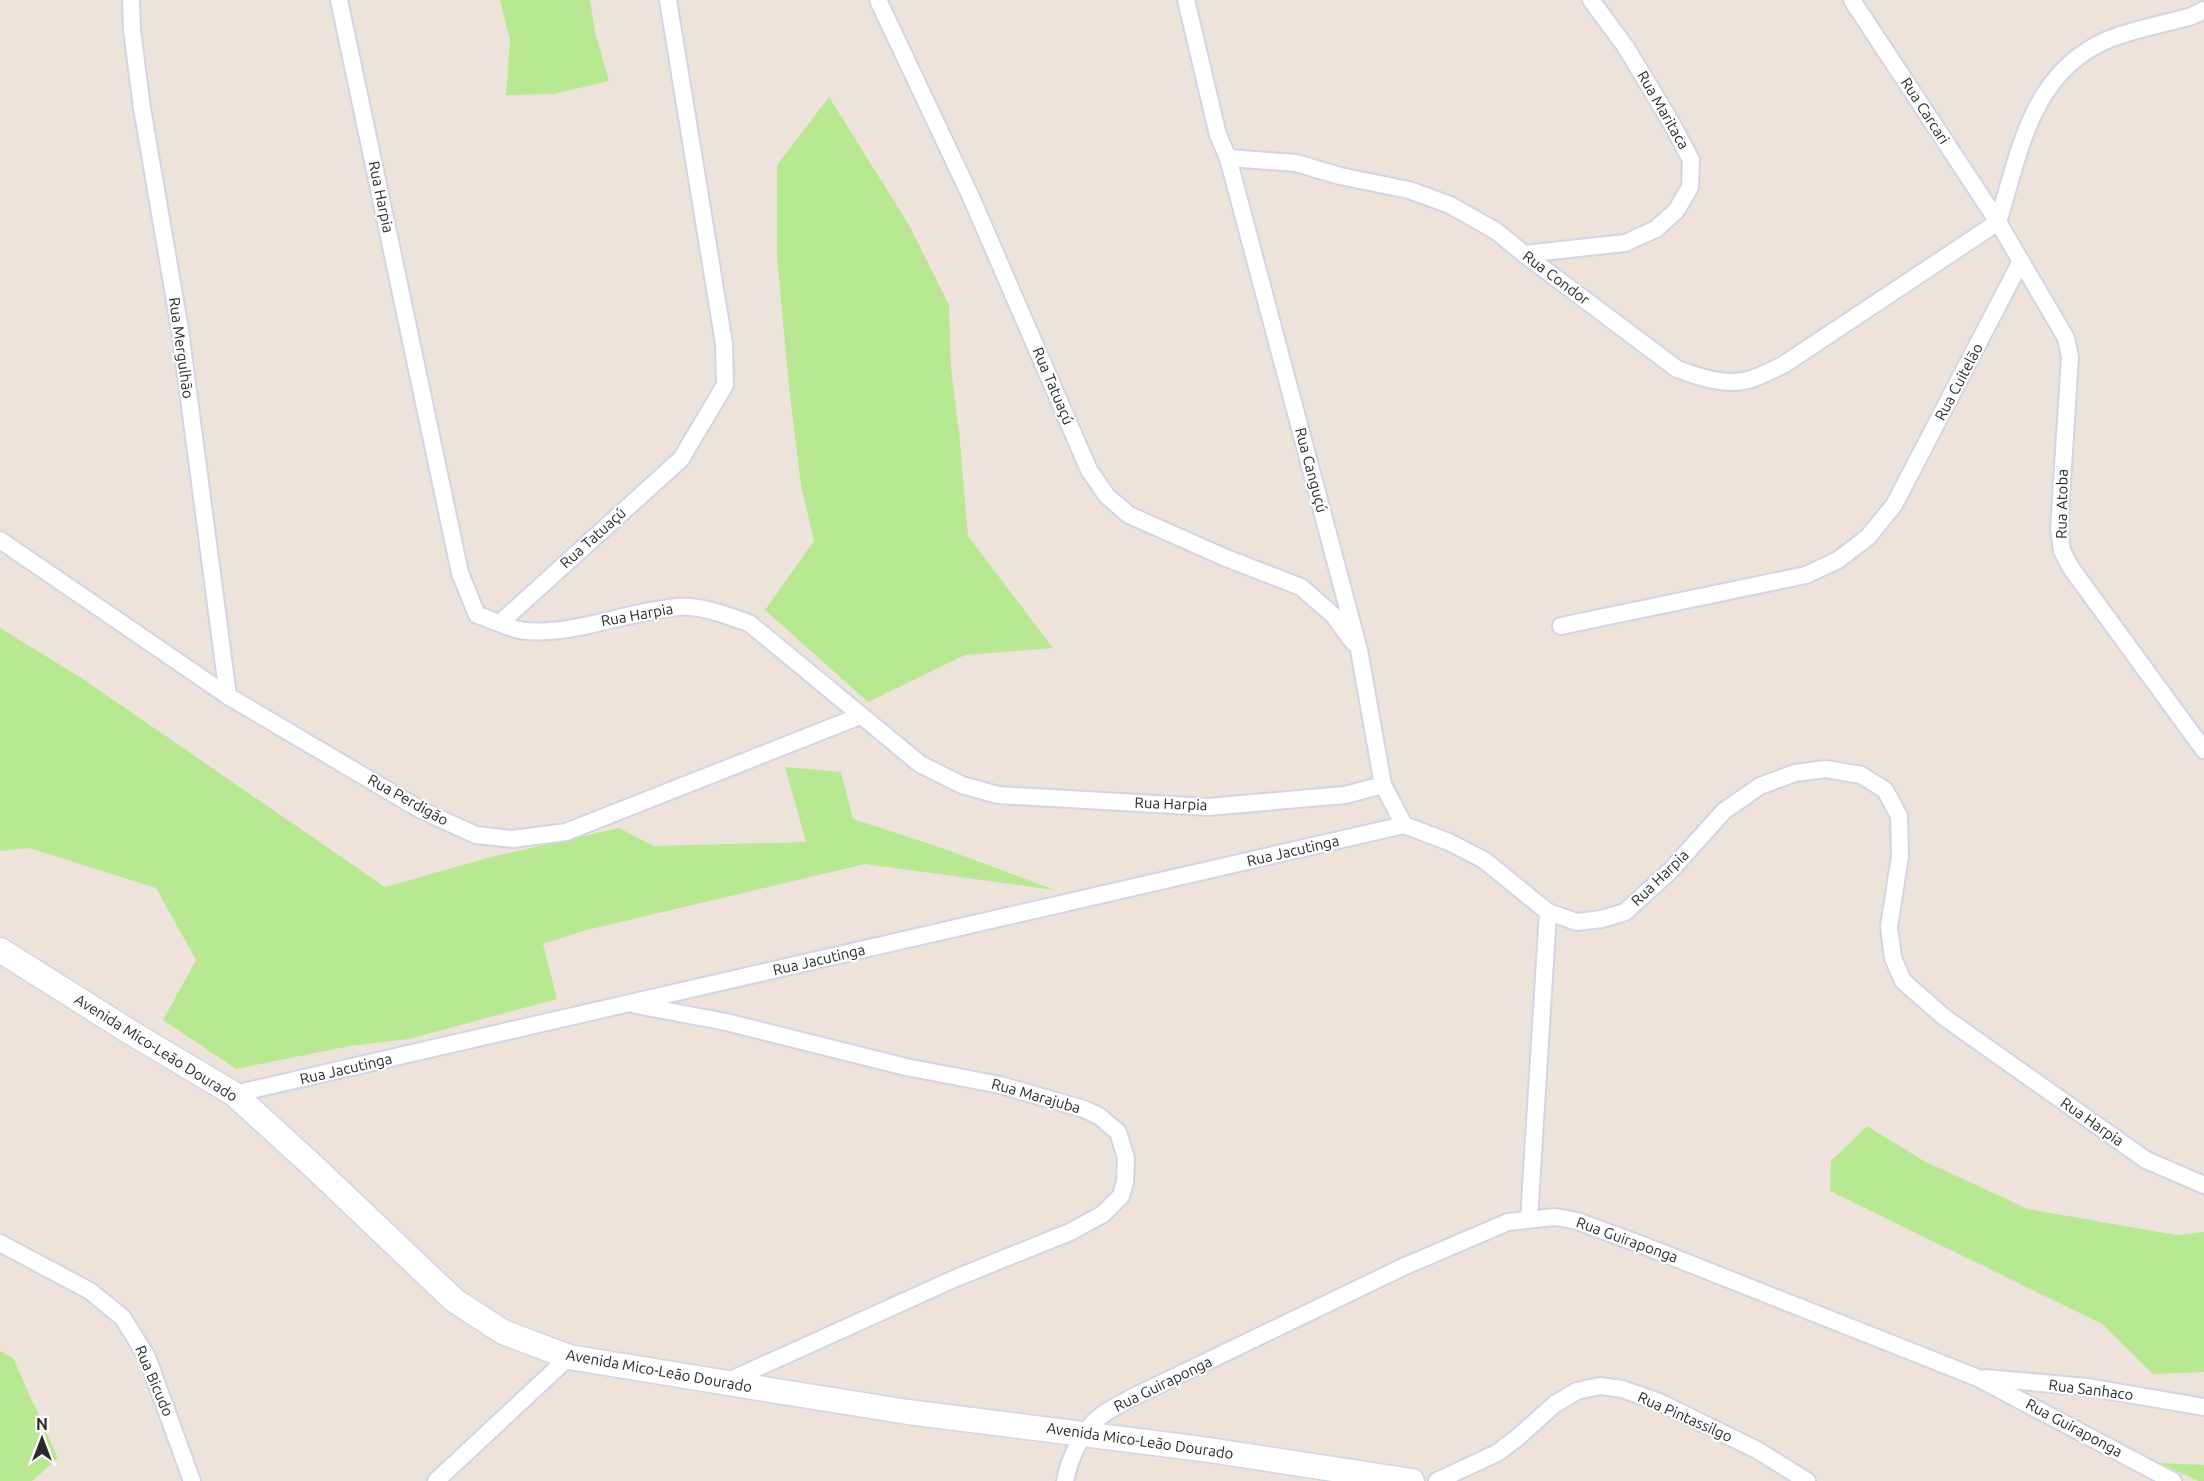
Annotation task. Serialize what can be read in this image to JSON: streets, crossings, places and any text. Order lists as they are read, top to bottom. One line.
{"streets":{"street":["Rua Maritaca","Rua Carcari","Rua Harpia","Rua Condor","Rua Mergulhão","Rua Cuitelão","Rua Tatuaçú","Rua Canguçú","Rua Atoba","Rua Perdigão","Rua Jacutinga","Avenida Mico-Leão Dourado","Rua Marajuba","Rua Guiraponga","Rua Bicudo","Rua Sanhaco","Rua Pintassilgo"]},"crossings":[["Rua Maritaca","Rua Condor"],["Rua Carcari","Rua Condor"],["Rua Harpia","Rua Tatuaçú"],["Rua Harpia","Rua Canguçú"],["Rua Harpia","Rua Perdigão"],["Rua Harpia","Rua Jacutinga"],["Rua Condor","Rua Canguçú"],["Rua Mergulhão","Rua Perdigão"],["Rua Cuitelão","Rua Atoba"],["Rua Tatuaçú","Rua Canguçú"],["Rua Jacutinga","Avenida Mico-Leão Dourado"],["Rua Jacutinga","Rua Marajuba"],["Avenida Mico-Leão Dourado","Rua Marajuba"],["Avenida Mico-Leão Dourado","Rua Guiraponga"],["Rua Guiraponga","Rua Sanhaco"]],"north":"top"}
